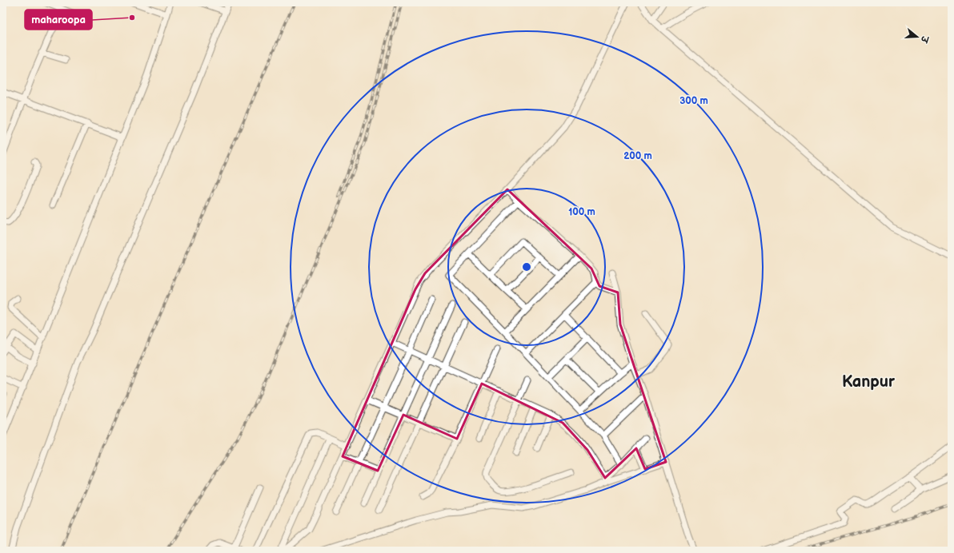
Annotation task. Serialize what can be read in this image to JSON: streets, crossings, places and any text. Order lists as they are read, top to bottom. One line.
{"districts":["Kanpur"],"places":["maharoopa"],"north":"right","rings":["300 m","200 m","100 m"]}
